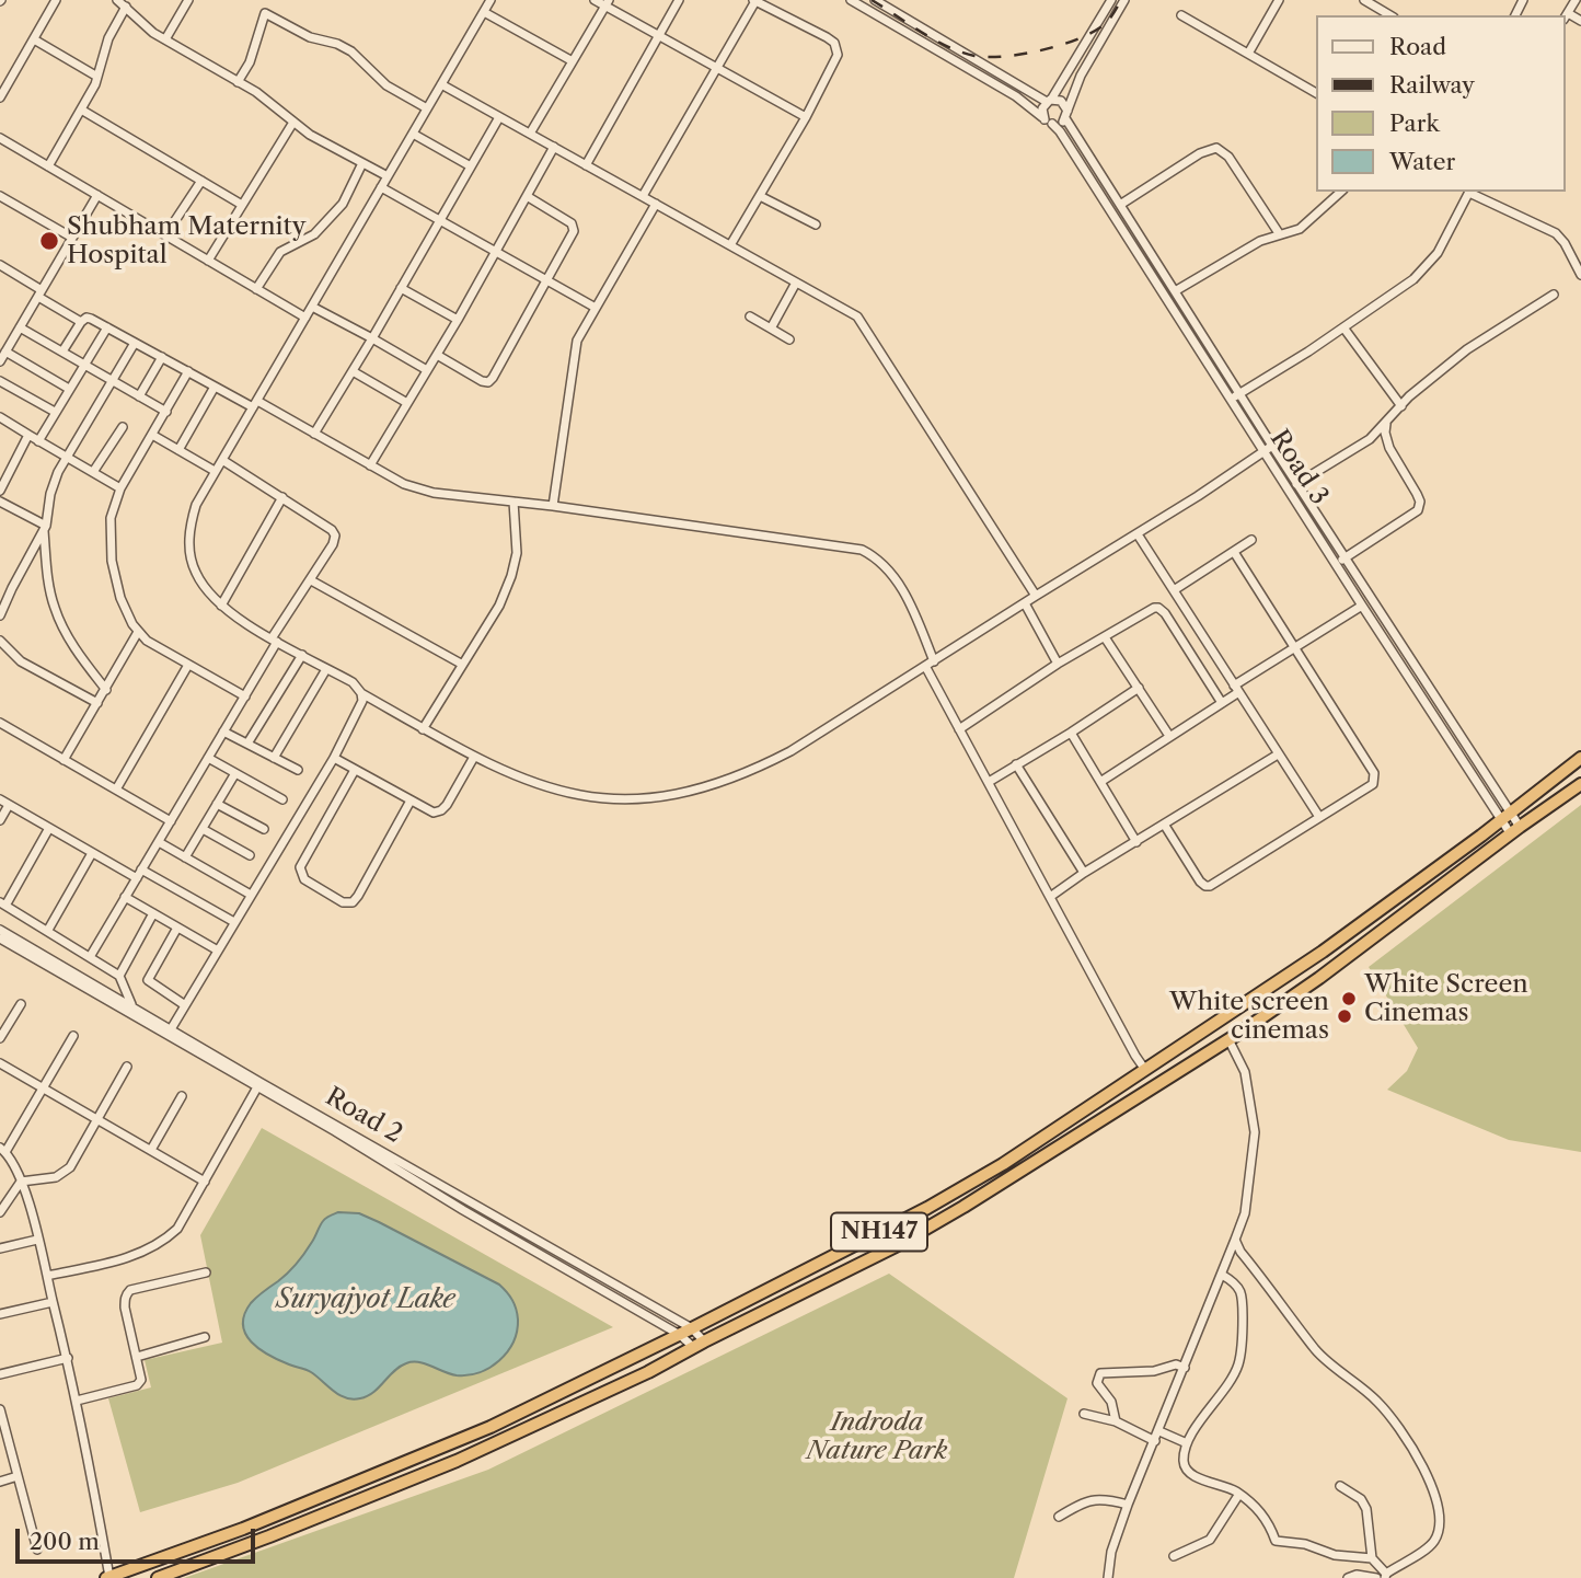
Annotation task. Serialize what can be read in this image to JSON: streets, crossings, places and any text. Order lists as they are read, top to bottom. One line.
{"streets":{"highway":["NH147"],"street":["Road 3","Road 2"]},"crossings":[["Road 3","NH147"],["Road 2","NH147"]],"water":["Suryajyot Lake"],"parks":["Indroda Nature Park"],"places":["Shubham Maternity Hospital","White Screen Cinemas","White screen cinemas"],"legend":["Road","Railway","Park","Water"],"scale_bar":"200 m"}
